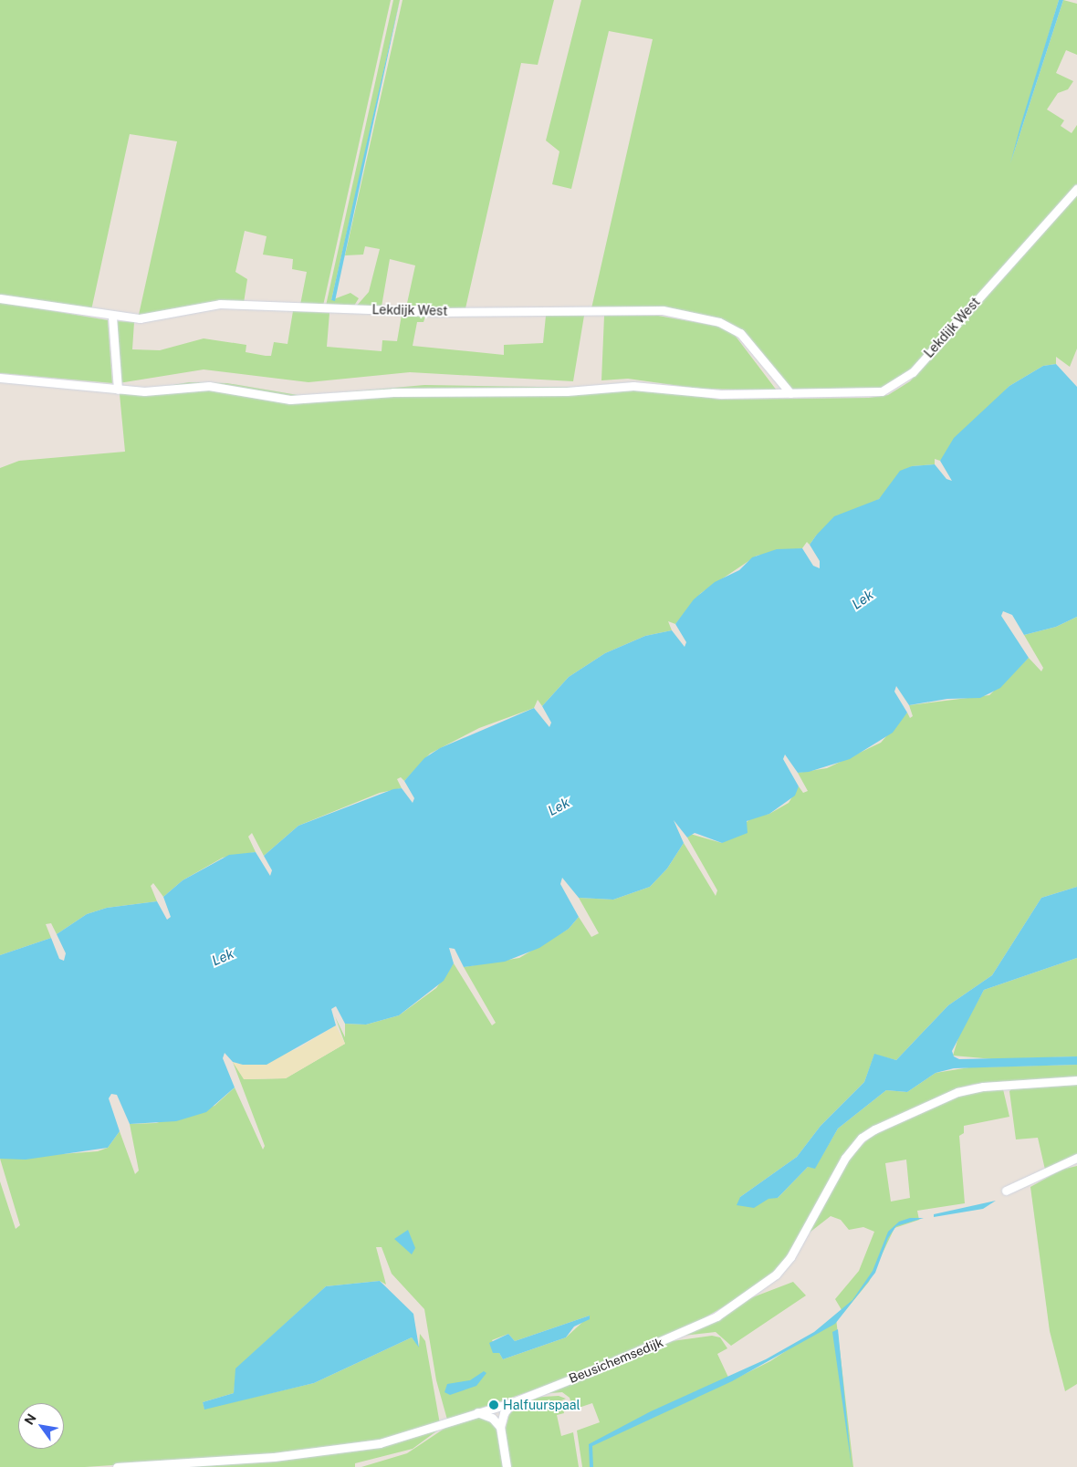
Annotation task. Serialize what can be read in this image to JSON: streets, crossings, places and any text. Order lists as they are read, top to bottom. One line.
{"streets":{"street":["Lekdijk West","Beusichemsedijk"]},"water":["Lek"],"places":["Halfuurspaal"],"north":"top left"}
